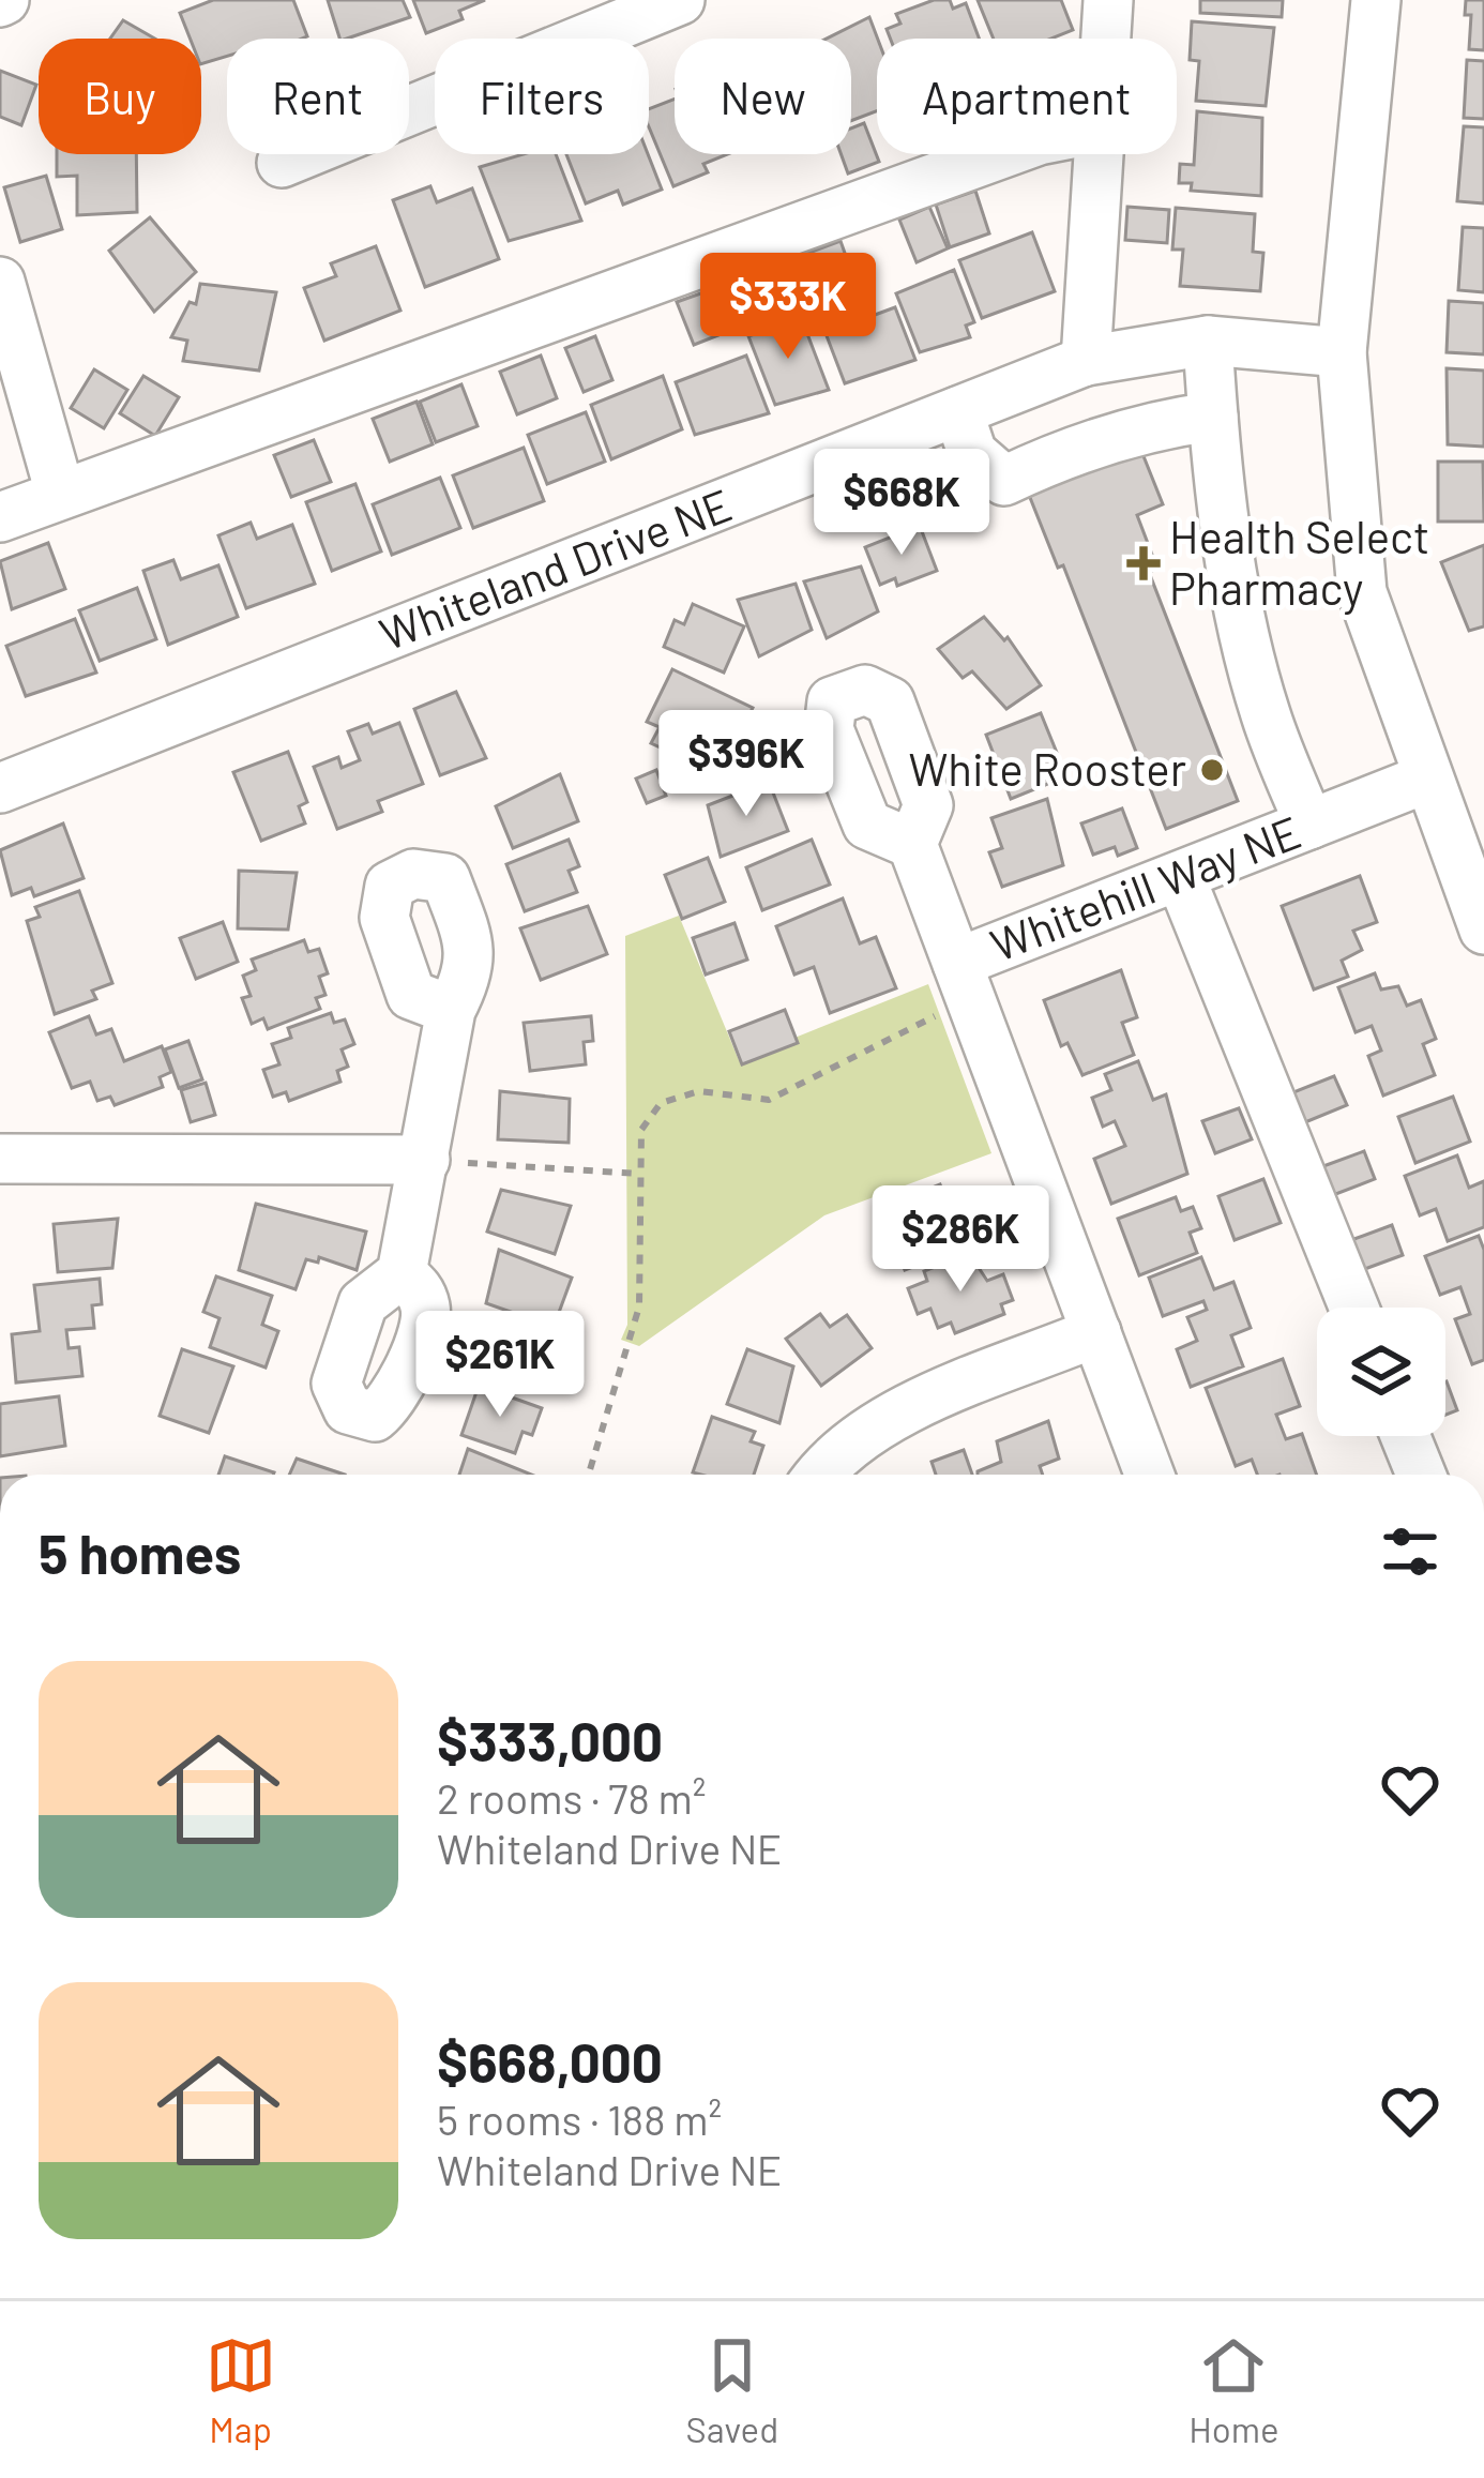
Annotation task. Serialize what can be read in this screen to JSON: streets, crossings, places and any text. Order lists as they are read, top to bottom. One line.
{"streets":{"street":["Whiteland Drive NE","Whitehill Way NE"]},"places":{"health":["Health Select Pharmacy"],"other":["White Rooster"]},"page":{"chip":["Buy","Rent","Filters","New","Apartment"],"price":["$333K","$668K","$396K","$286K","$261K"],"heading":"5 homes","list":[{"name":"$333,000","note":"2 rooms · 78 m² · Whiteland Drive NE"},{"name":"$668,000","note":"5 rooms · 188 m² · Whiteland Drive NE"}],"tabs":["Map","Saved","Home"]}}
